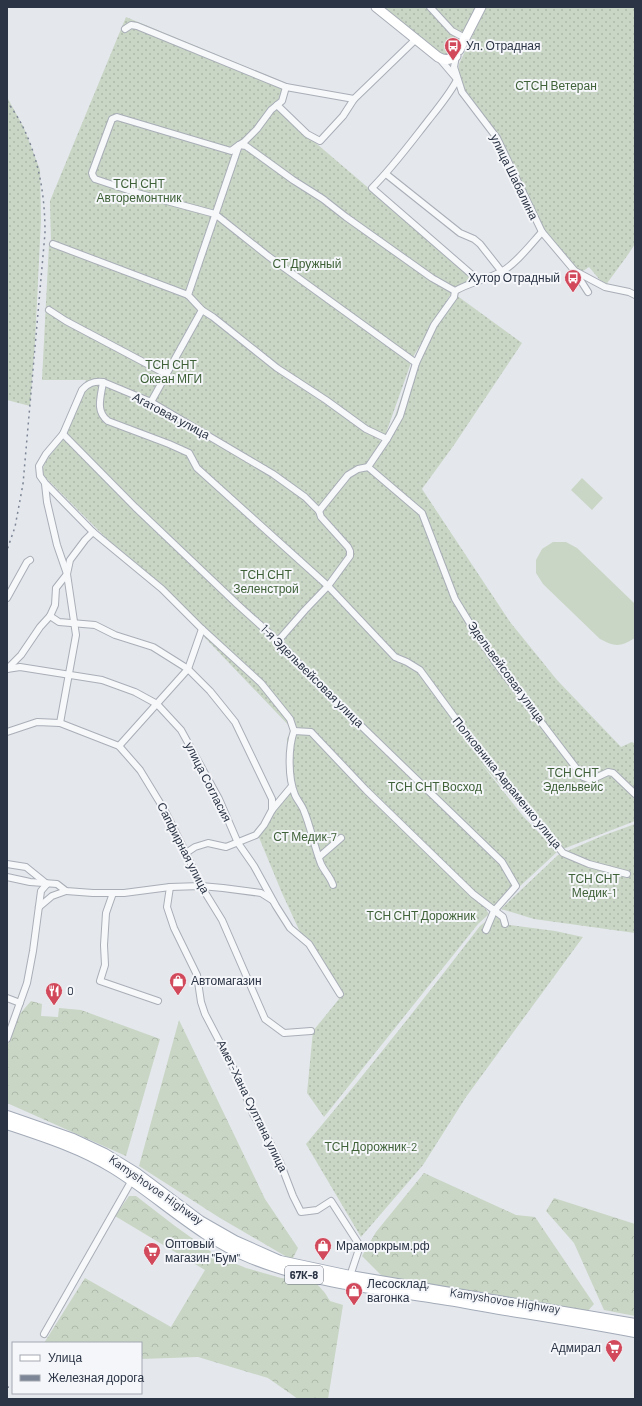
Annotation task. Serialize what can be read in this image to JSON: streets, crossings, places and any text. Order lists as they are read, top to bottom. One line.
{"streets":{"main road":["улица Шабалина","Kamyshovoe Highway","67К-8"],"street":["Агатовая улица","Эдельвейсовая улица","1-я Эдельвейсовая улица","улица Согласия","Полковника Авраменко улица","Сапфирная улица","Амет-Хана Султана улица"]},"crossings":[["Агатовая улица","1-я Эдельвейсовая улица"],["Агатовая улица","Полковника Авраменко улица"],["Амет-Хана Султана улица","Kamyshovoe Highway"]],"parks":["СТСН Ветеран","ТСН СНТ Авторемонтник","СТ Дружный","ТСН СНТ Океан МГИ","ТСН СНТ Зеленстрой","ТСН СНТ Эдельвейс","ТСН СНТ Восход","СТ Медик-7","ТСН СНТ Медик-1","ТСН СНТ Дорожник","ТСН Дорожник-2"],"places":{"bus stop":["Ул. Отрадная","Хутор Отрадный"],"shop":["Автомагазин","Мраморкрым.рф","Лесосклад, вагонка"],"restaurant":["0"],"supermarket":["Оптовый магазин \"Бум\"","Адмирал"]},"legend":["Улица","Железная дорога"]}
